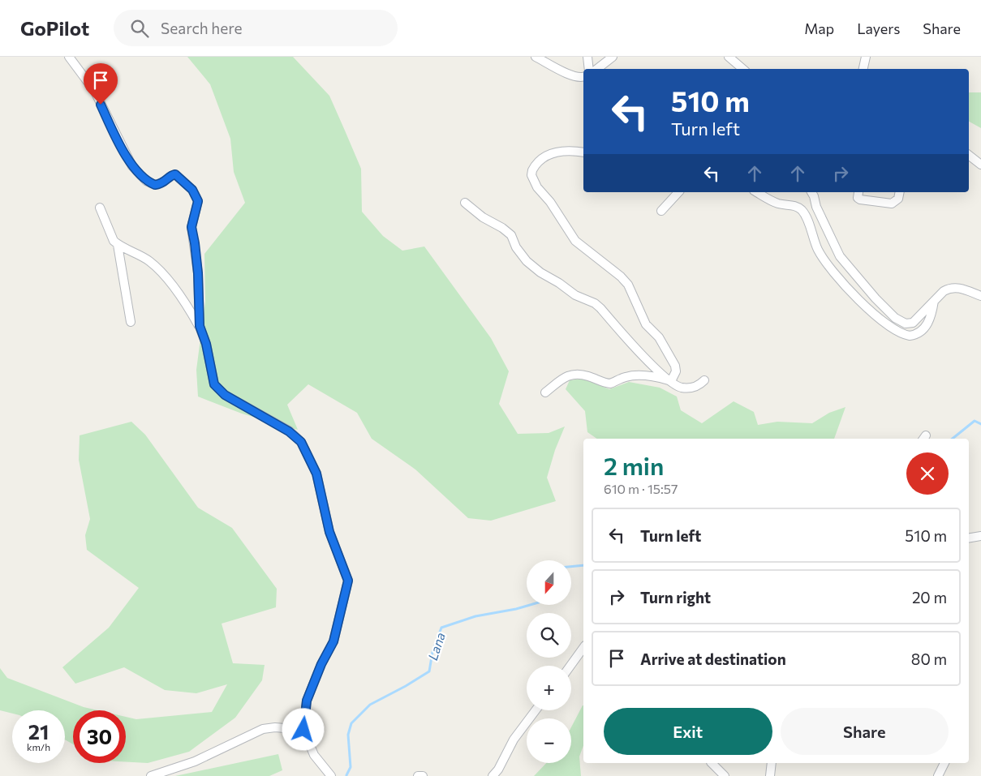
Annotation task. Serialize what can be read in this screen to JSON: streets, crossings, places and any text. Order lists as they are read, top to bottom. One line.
{"water":["Lana"],"north":"bottom","page":{"header":"GoPilot","search":"Search here","nav":["Map","Layers","Share"],"turn":["510 m","Turn left"],"heading":["2 min","610 m · 15:57"],"list":[{"name":"Turn left","value":"510 m"},{"name":"Turn right","value":"20 m"},{"name":"Arrive at destination","value":"80 m"}],"map_buttons":["+","−"],"buttons":["Exit","Share"],"speed":"21 km/h","limit":"30"}}
